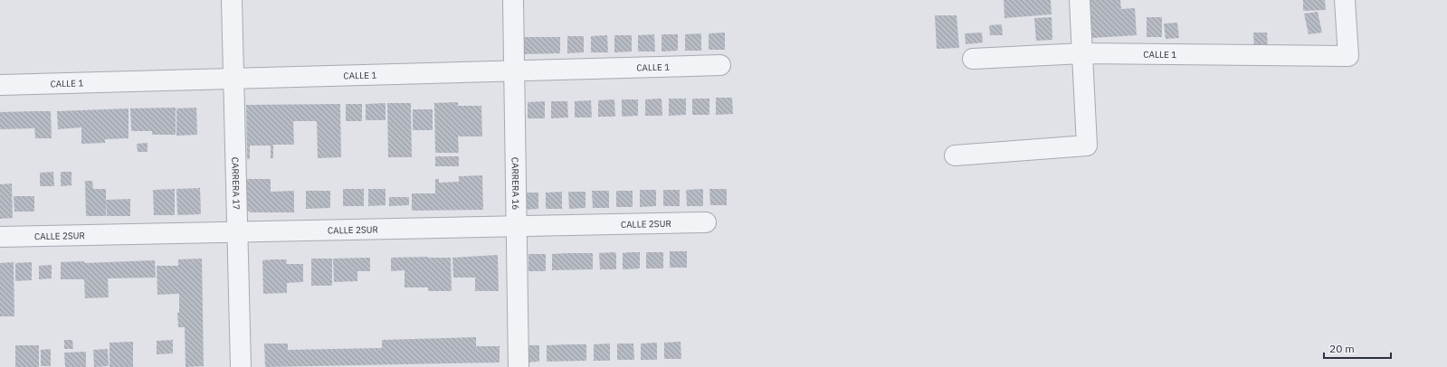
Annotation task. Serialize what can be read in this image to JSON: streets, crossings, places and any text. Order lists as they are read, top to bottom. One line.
{"streets":{"street":["CALLE 1","CARRERA 17","CARRERA 16","CALLE 2SUR"]},"crossings":[["CALLE 1","CARRERA 17"],["CALLE 1","CARRERA 16"],["CARRERA 17","CALLE 2SUR"],["CARRERA 16","CALLE 2SUR"]],"scale_bar":"20 m"}
